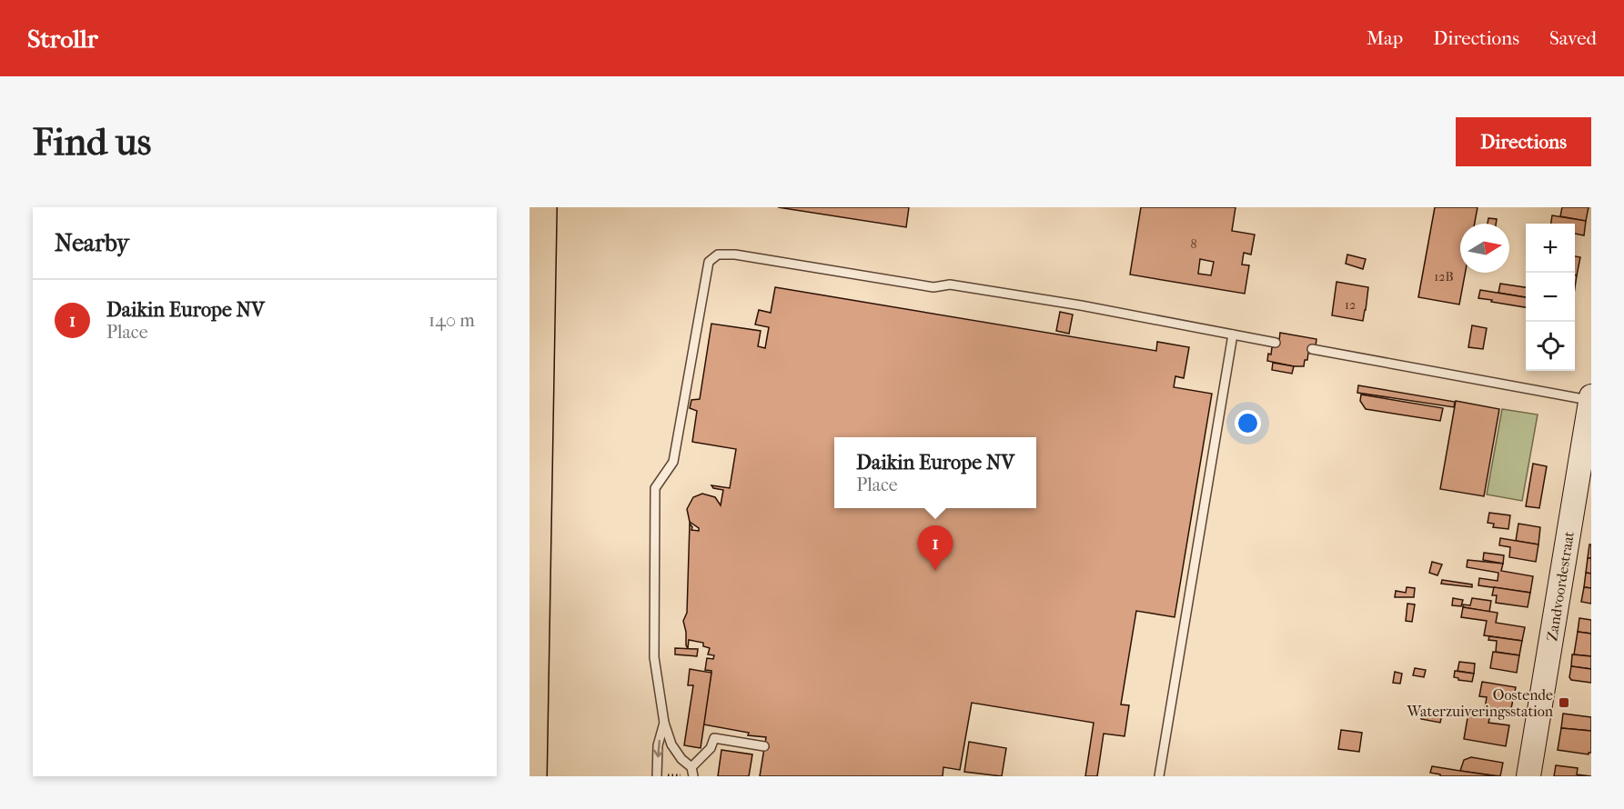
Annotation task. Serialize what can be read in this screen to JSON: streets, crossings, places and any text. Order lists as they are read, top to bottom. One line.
{"streets":{"main road":["Zandvoordestraat"]},"places":{"transit":["Oostende Waterzuiveringsstation"]},"house_numbers":["8","12B","12"],"north":"right","page":{"header":"Strollr","nav":["Map","Directions","Saved"],"buttons":"Directions","title":"Find us","heading":"Nearby","map_buttons":["+","−"],"list":[{"mark":"1","name":"Daikin Europe NV","note":"Place","value":"140 m"}],"popup":["Daikin Europe NV","Place"],"pins":"1"}}
